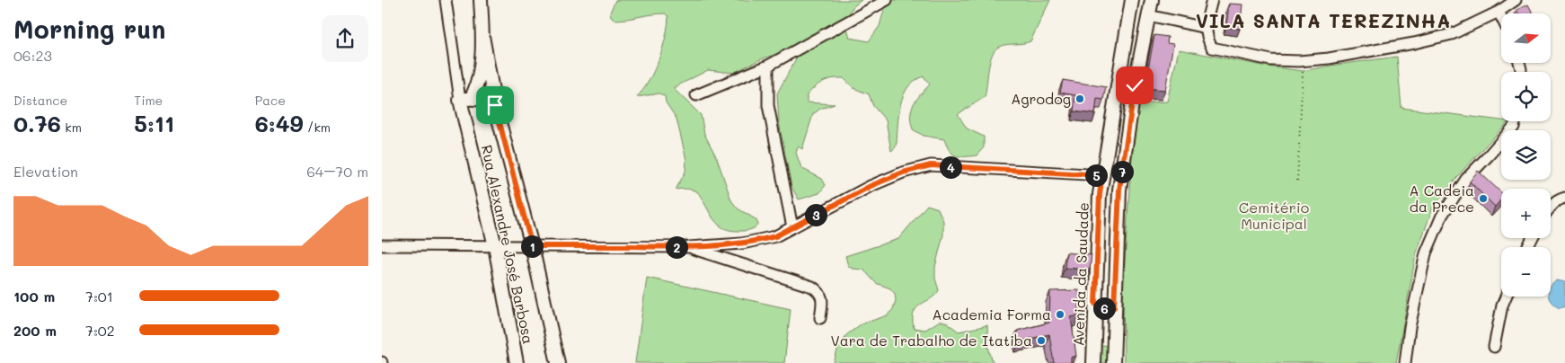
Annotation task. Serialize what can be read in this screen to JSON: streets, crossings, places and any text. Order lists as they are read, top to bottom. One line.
{"streets":{"main road":["Rua Alexandre José Barbosa","Avenida da Saudade"]},"districts":["VILA SANTA TEREZINHA"],"parks":["Cemitério Municipal"],"places":["Agrodog","A Cadeia da Prece","Academia Forma","Vara de Trabalho de Itatiba"],"north":"right","page":{"heading":["Morning run","06:23"],"map_buttons":["+","−"],"stats":[["Distance","0.76 km"],["Time","5:11"],["Pace","6:49 /km"]],"chart":["Elevation","64–70 m"],"pins":["4","7","5","3","1","2","6"],"list":[{"name":"100 m","note":"7:01"},{"name":"200 m","note":"7:02"}]}}
